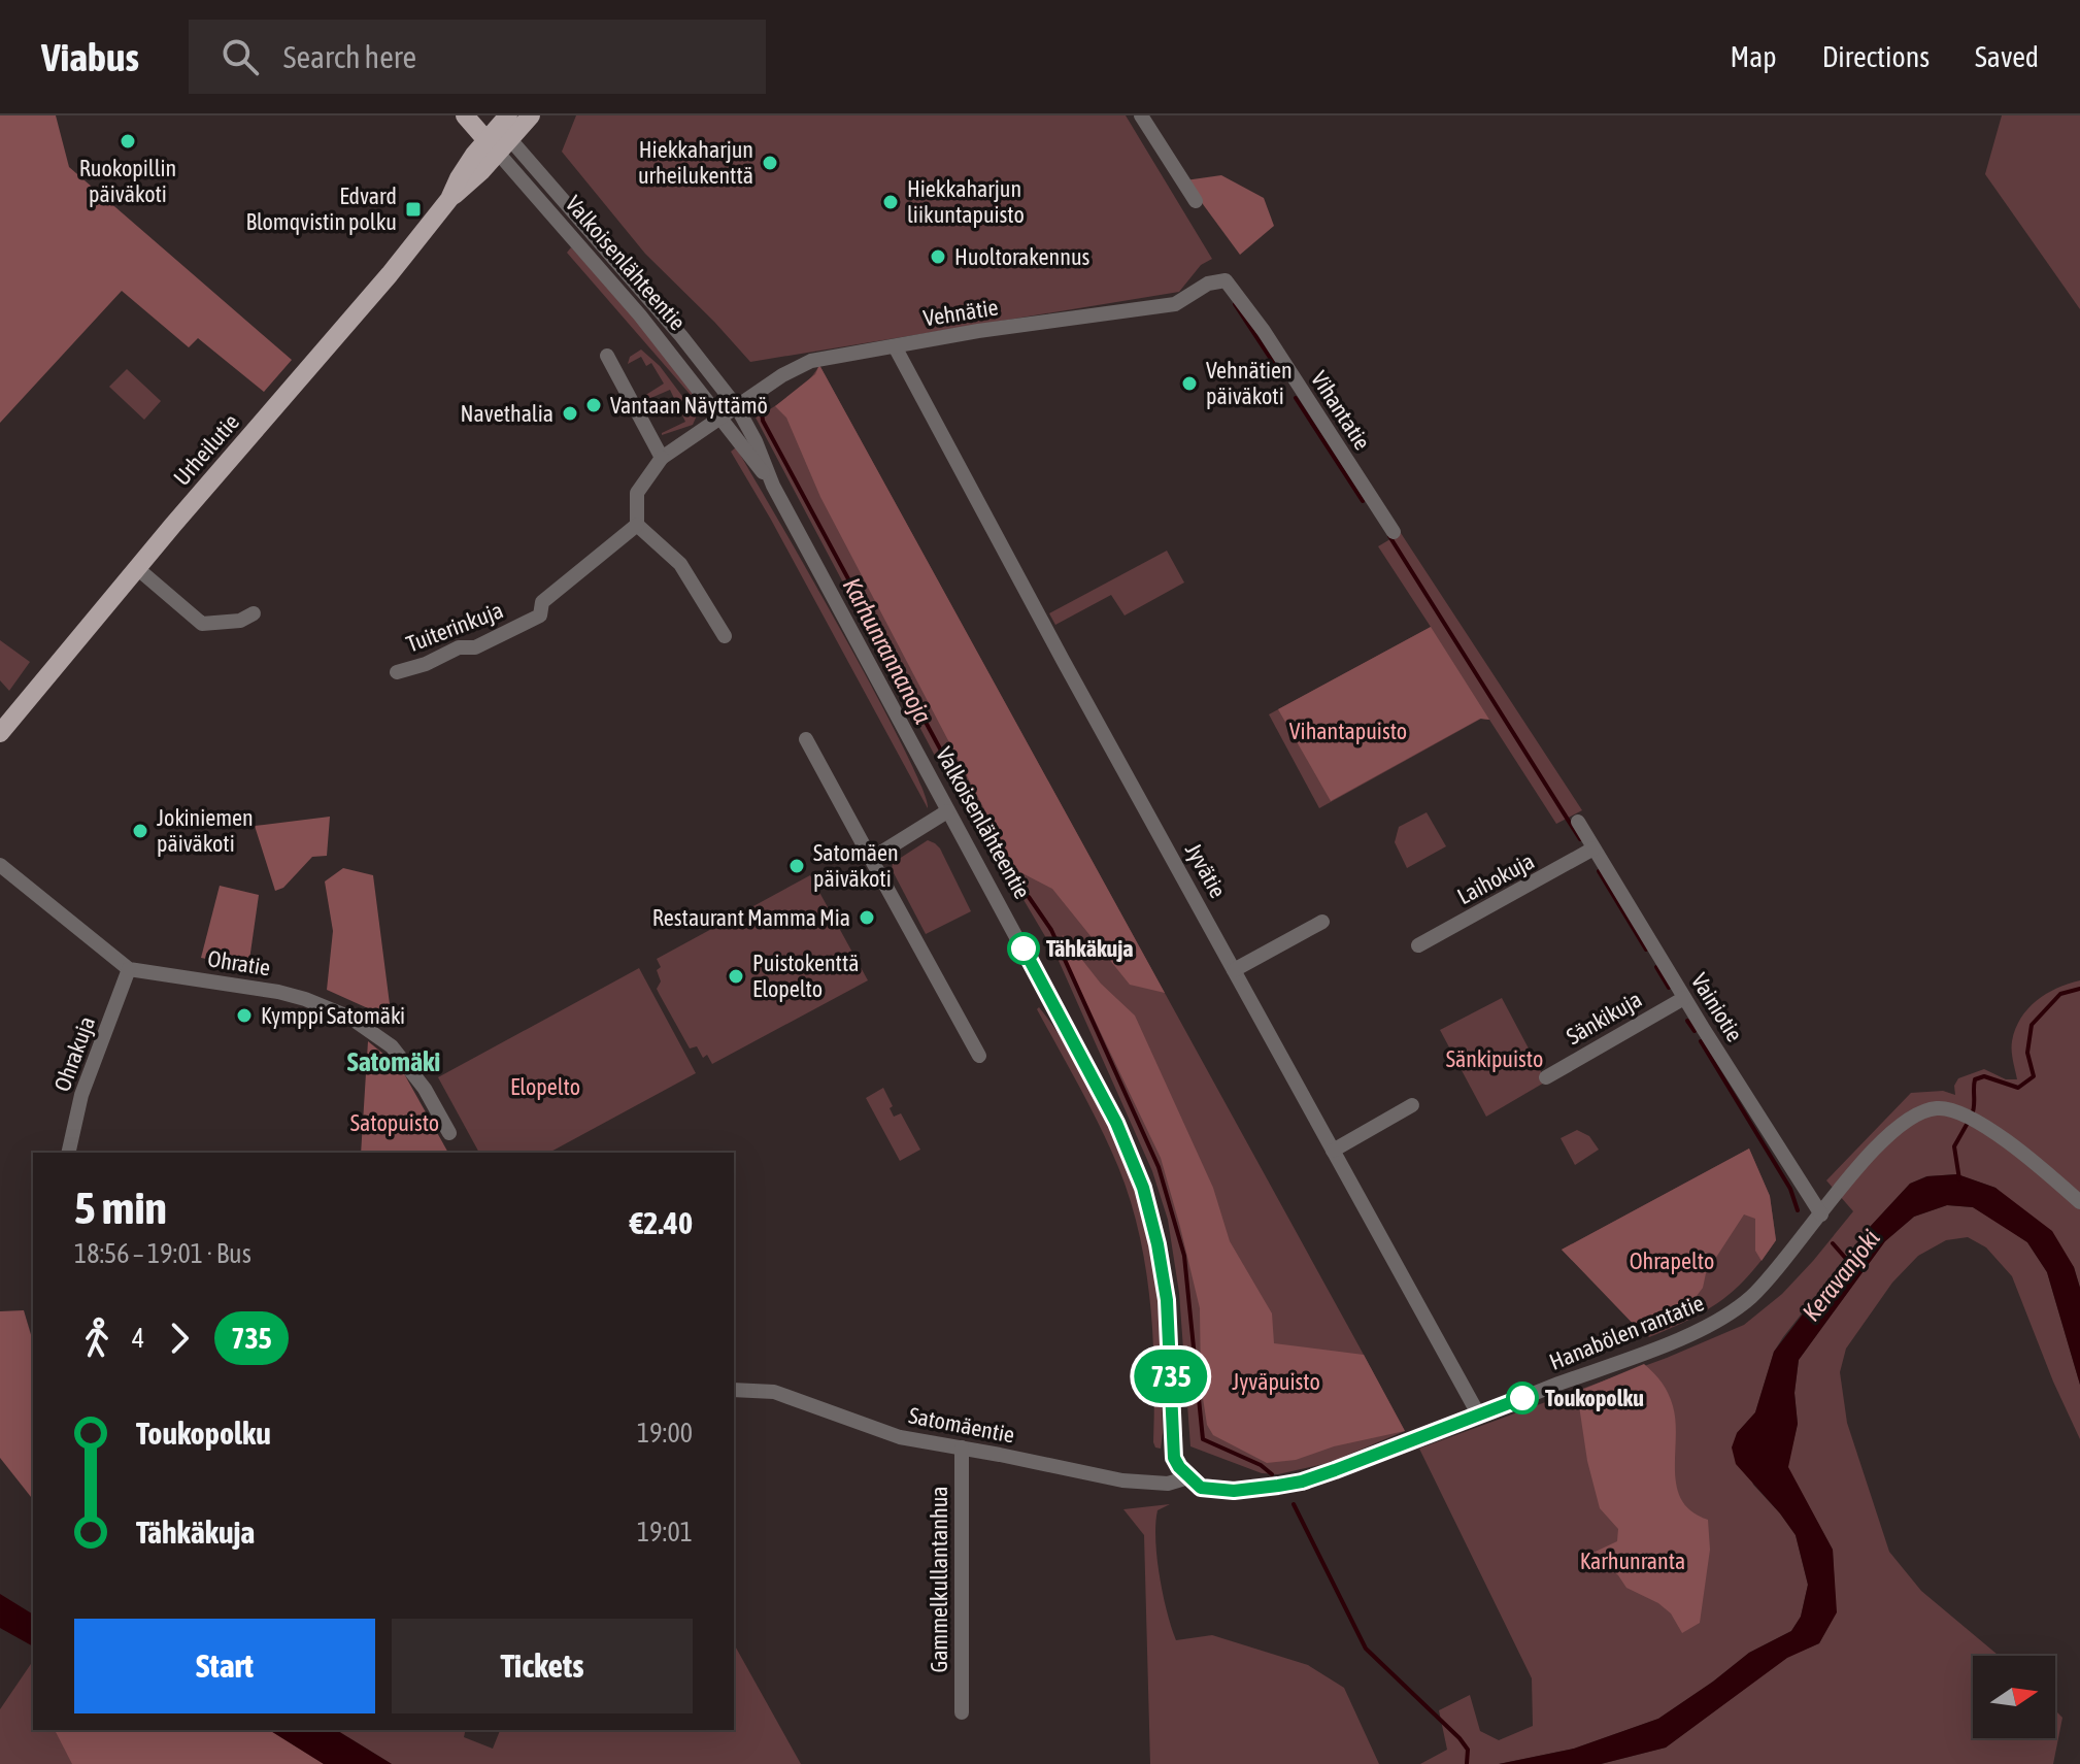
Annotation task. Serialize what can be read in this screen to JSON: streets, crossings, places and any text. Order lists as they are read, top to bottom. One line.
{"streets":{"main road":["Valkoisenlähteentie","Urheilutie"],"street":["Vehnätie","Vihantatie","Tuiterinkuja","Jyvätie","Laihokuja","Ohratie","Vainiotie","Sänkikuja","Ohrakuja","Hanabölen rantatie","Satomäentie","Gammelkullantanhua"]},"crossings":[["Valkoisenlähteentie","Vehnätie"],["Valkoisenlähteentie","Urheilutie"],["Valkoisenlähteentie","Hanabölen rantatie"],["Valkoisenlähteentie","Satomäentie"],["Vehnätie","Vihantatie"],["Vehnätie","Jyvätie"],["Jyvätie","Hanabölen rantatie"],["Laihokuja","Vainiotie"],["Ohratie","Ohrakuja"],["Vainiotie","Sänkikuja"],["Vainiotie","Hanabölen rantatie"],["Hanabölen rantatie","Satomäentie"],["Satomäentie","Gammelkullantanhua"]],"districts":["Satomäki"],"water":["Karhunrannanoja","Keravanjoki"],"parks":["Vihantapuisto","Sänkipuisto","Elopelto","Satopuisto","Ohrapelto","Jyväpuisto","Karhunranta"],"places":{"other":["Ruokopillin päiväkoti","Hiekkaharjun urheilukenttä","Hiekkaharjun liikuntapuisto","Huoltorakennus","Vehnätien päiväkoti","Vantaan Näyttämö","Navethalia","Jokiniemen päiväkoti","Satomäen päiväkoti","Restaurant Mamma Mia","Tähkäkuja","Puistokenttä Elopelto","Kymppi Satomäki","Toukopolku"],"transit":["Edvard Blomqvistin polku"]},"lines":["bus line 735"],"north":"right","page":{"header":"Viabus","search":"Search here","nav":["Map","Directions","Saved"],"on_map":"735","heading":["5 min","18:56 – 19:01 · Bus","€2.40"],"legs":["4","735"],"list":[{"name":"Toukopolku","value":"19:00"},{"name":"Tähkäkuja","value":"19:01"}],"buttons":["Start","Tickets"]}}
